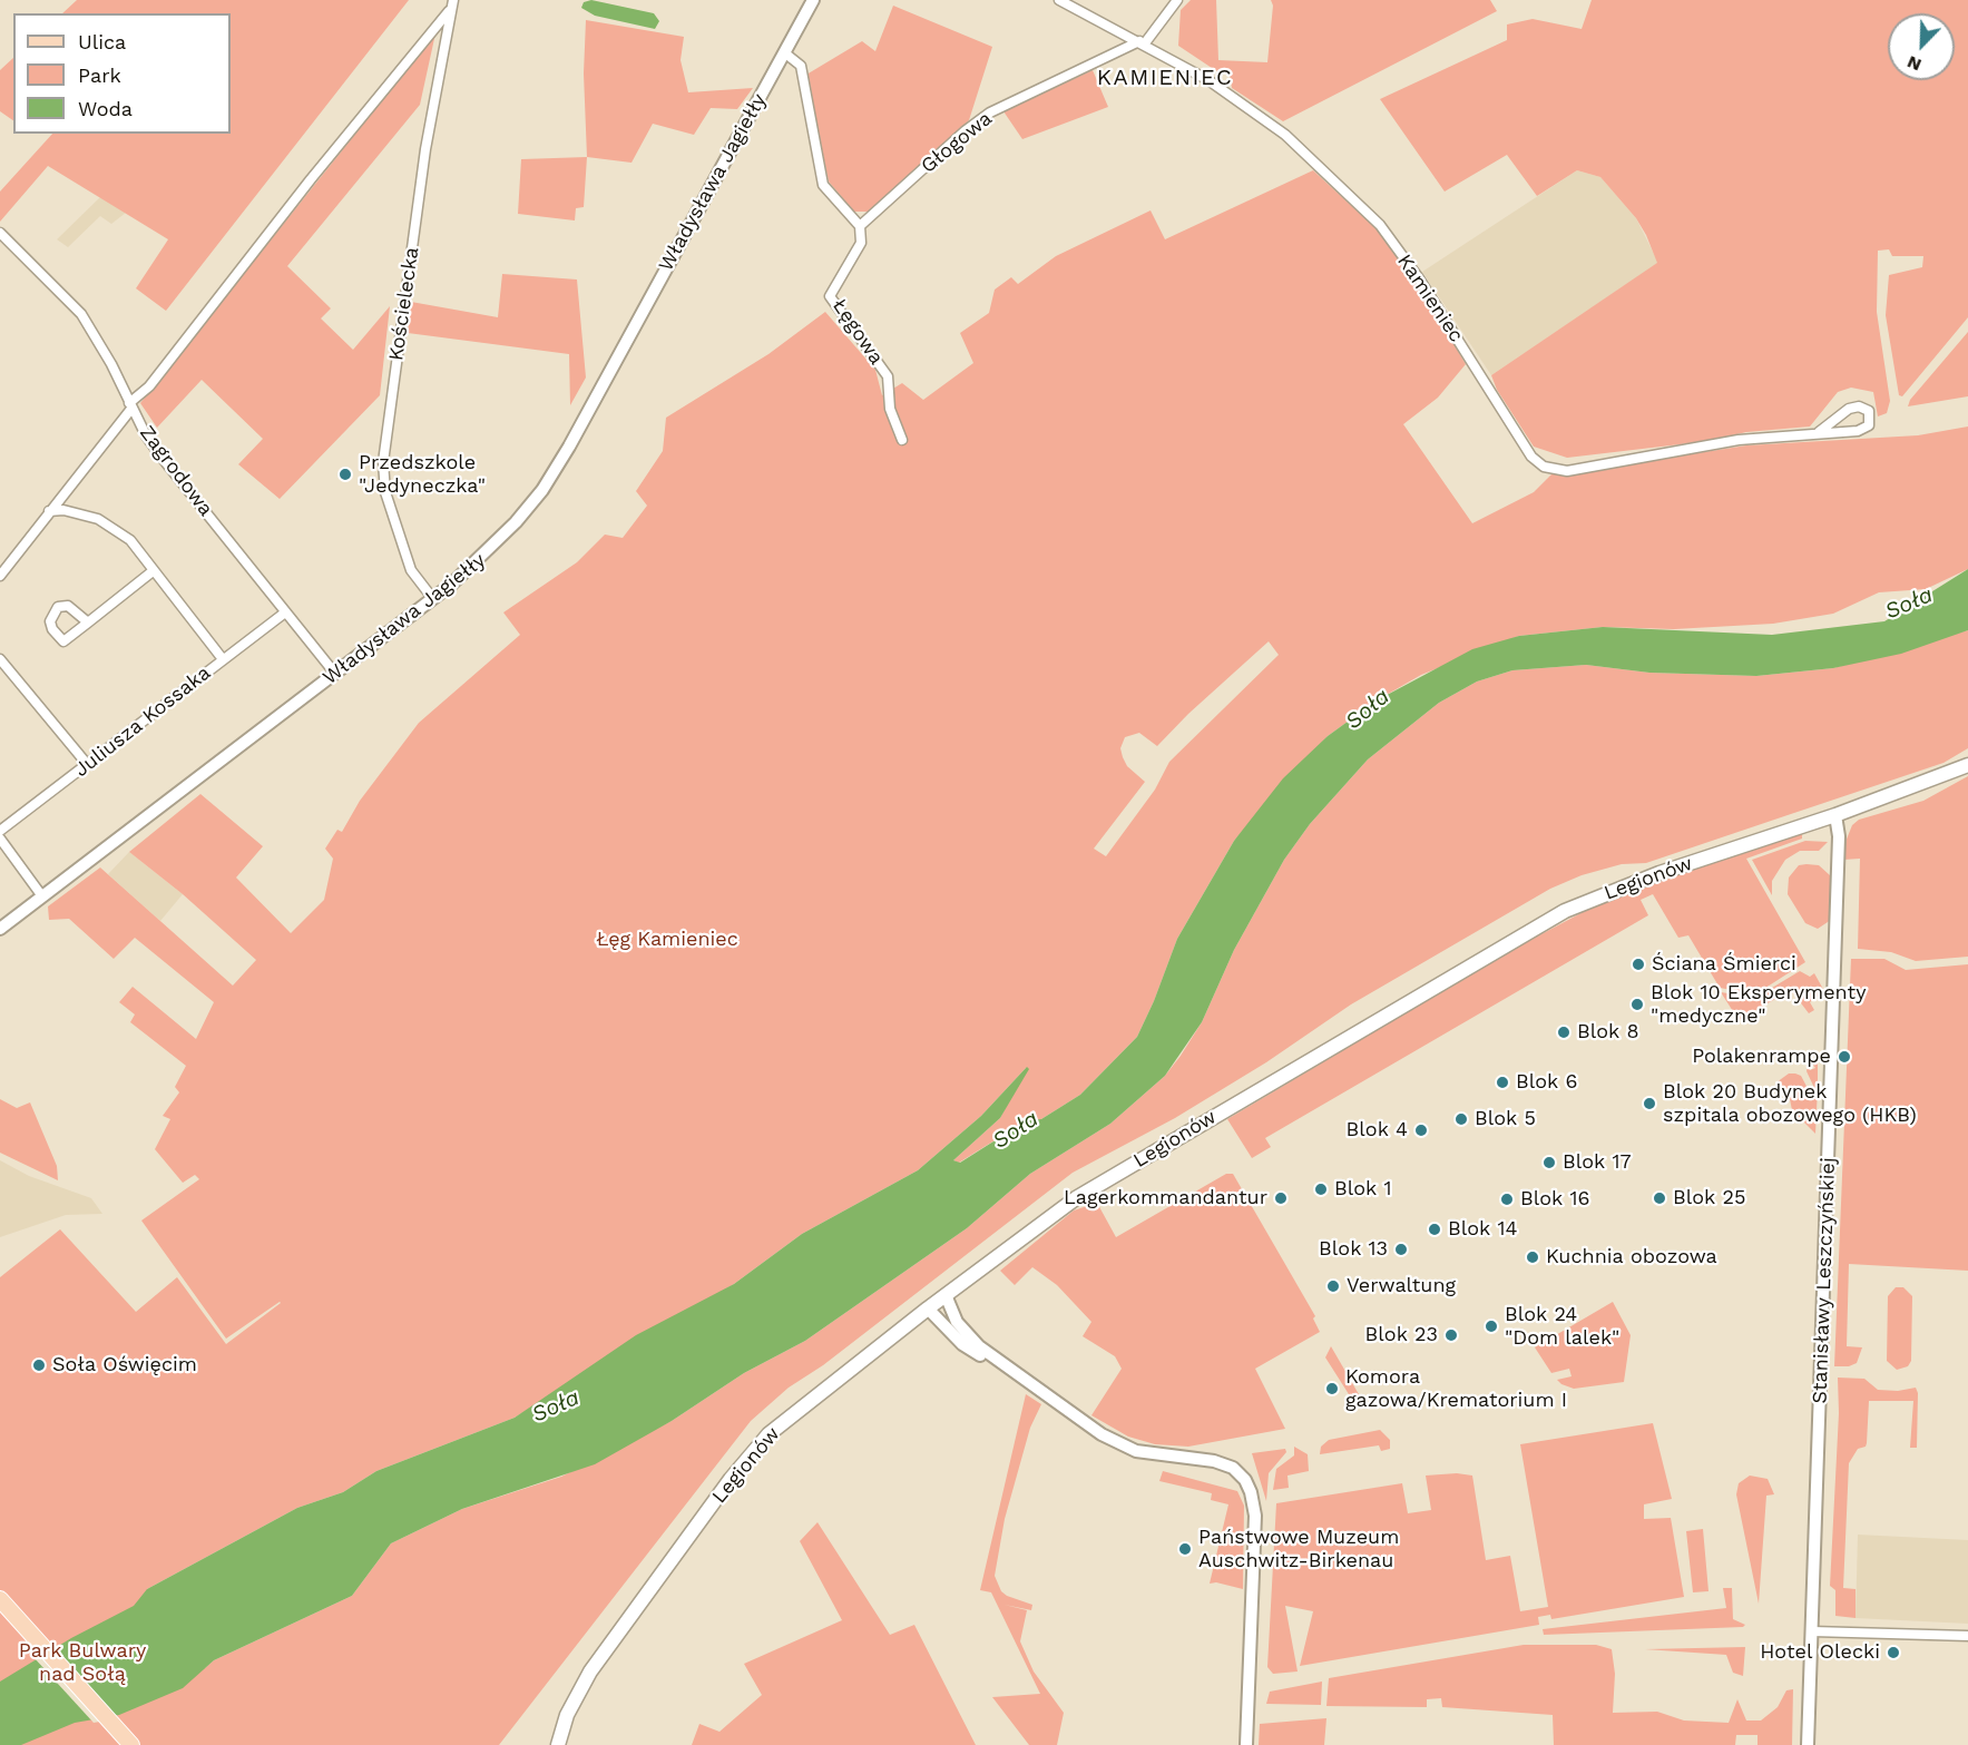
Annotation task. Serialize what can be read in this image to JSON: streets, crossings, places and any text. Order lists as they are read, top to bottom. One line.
{"streets":{"main road":["Legionów"],"street":["Głogowa","Władysława Jagiełły","Kamieniec","Kościelecka","Łęgowa","Zagrodowa","Juliusza Kossaka","Stanisławy Leszczyńskiej"]},"crossings":[["Głogowa","Kamieniec"],["Głogowa","Łęgowa"],["Władysława Jagiełły","Kościelecka"],["Władysława Jagiełły","Zagrodowa"],["Zagrodowa","Juliusza Kossaka"],["Legionów","Stanisławy Leszczyńskiej"]],"districts":["KAMIENIEC"],"water":["Soła"],"parks":["Łęg Kamieniec","Park Bulwary nad Sołą"],"places":["Przedszkole \"Jedyneczka\"","Ściana Śmierci","Blok 10 Eksperymenty \"medyczne\"","Blok 8","Polakenrampe","Blok 6","Blok 20 Budynek szpitala obozowego (HKB)","Blok 5","Blok 4","Blok 17","Blok 1","Lagerkommandantur","Blok 25","Blok 16","Blok 14","Blok 13","Kuchnia obozowa","Verwaltung","Blok 24 \"Dom lalek\"","Blok 23","Soła Oświęcim","Komora gazowa/Krematorium I","Państwowe Muzeum Auschwitz-Birkenau","Hotel Olecki"],"legend":["Ulica","Park","Woda"],"north":"bottom left"}
